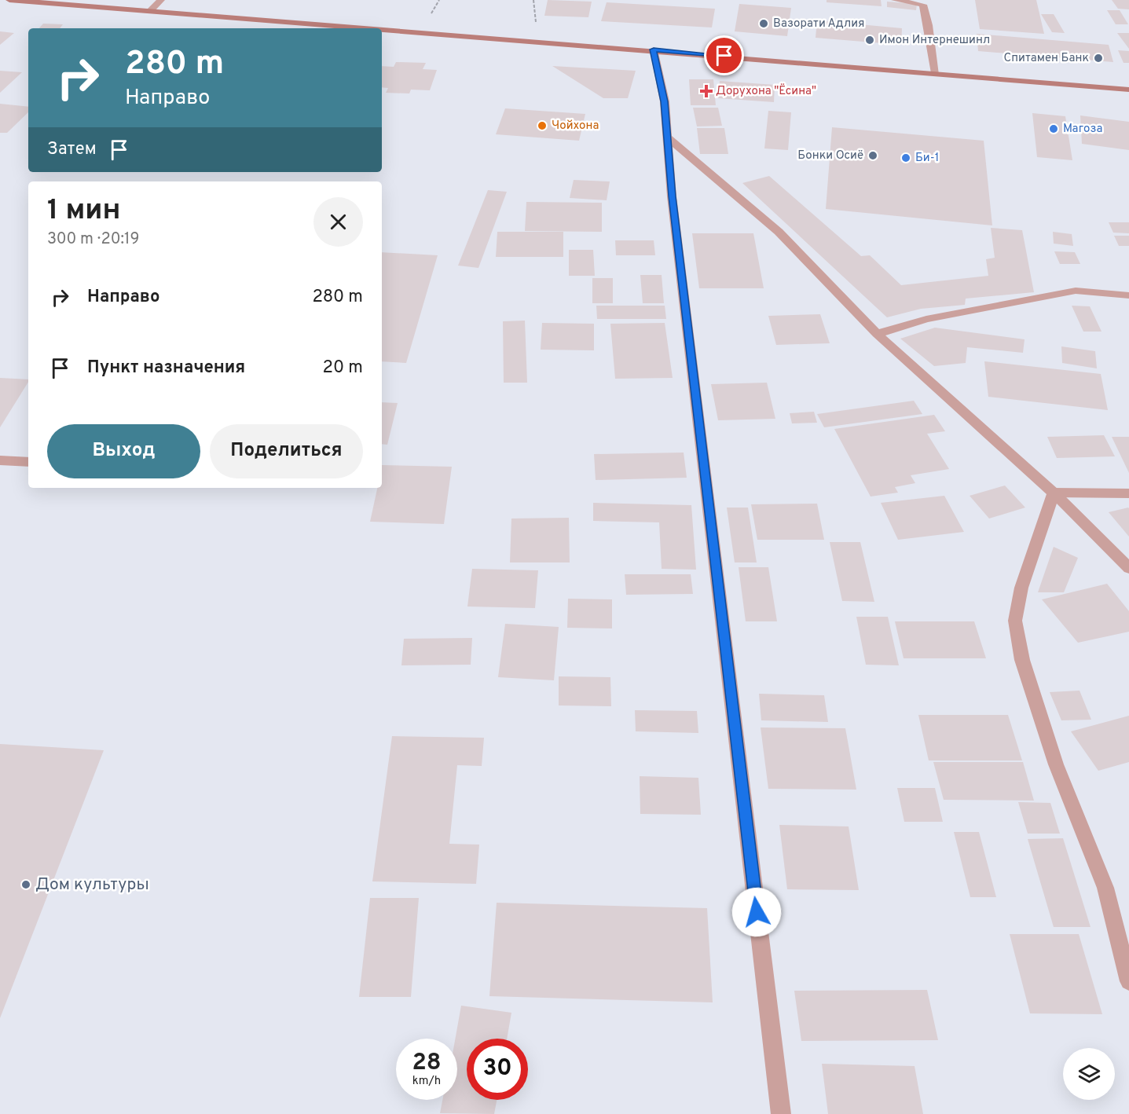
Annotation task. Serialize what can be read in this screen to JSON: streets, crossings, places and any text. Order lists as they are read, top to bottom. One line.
{"places":{"other":["Вазорати Адлия","Имон Интернешинл","Спитамен Банк","Чойхона","Магоза","Бонки Осиё","Би-1","Дом культуры"],"health":["Дорухона \"Ёсина\""]},"page":{"turn":["280 m","Направо"],"then":"Затем","heading":["1 мин","300 m · 20:19"],"list":[{"name":"Направо","value":"280 m"},{"name":"Пункт назначения","value":"20 m"}],"buttons":["Выход","Поделиться"],"speed":"28 km/h","limit":"30"}}
